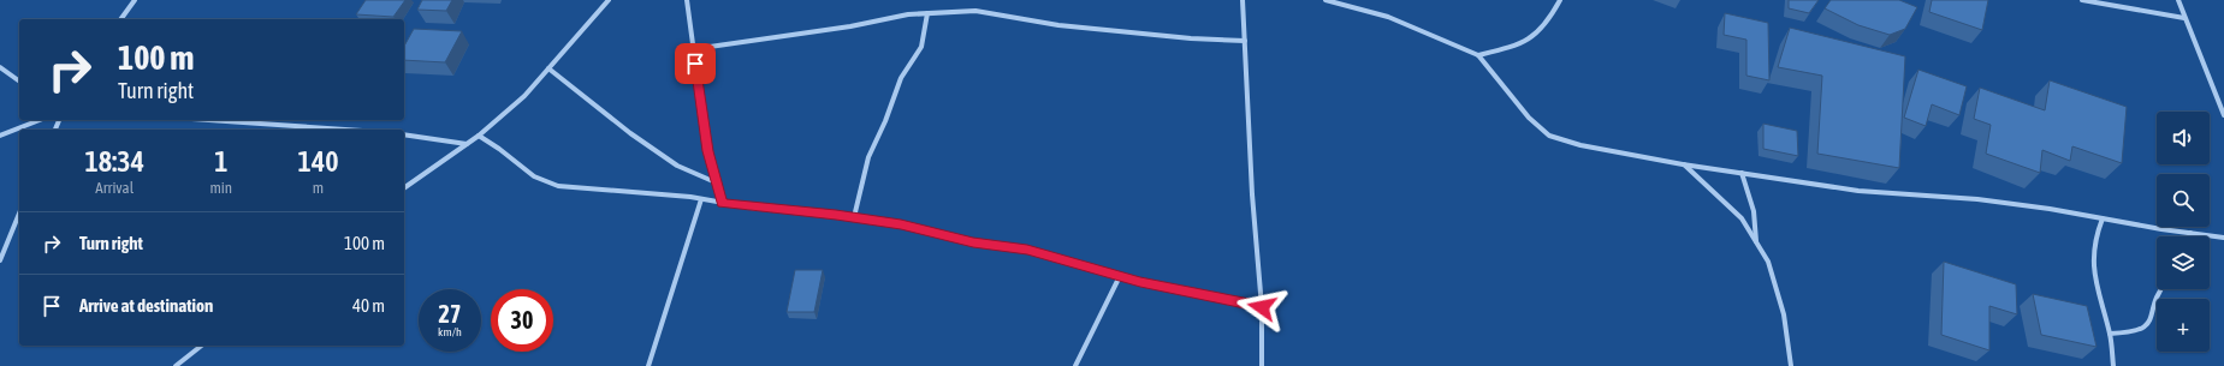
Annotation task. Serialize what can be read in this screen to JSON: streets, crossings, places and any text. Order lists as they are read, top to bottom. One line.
{"page":{"turn":["100 m","Turn right"],"map_buttons":"+","eta":["18:34","Arrival","1","min","140","m"],"list":[{"name":"Turn right","value":"100 m"},{"name":"Arrive at destination","value":"40 m"}],"speed":"27 km/h","limit":"30"}}
